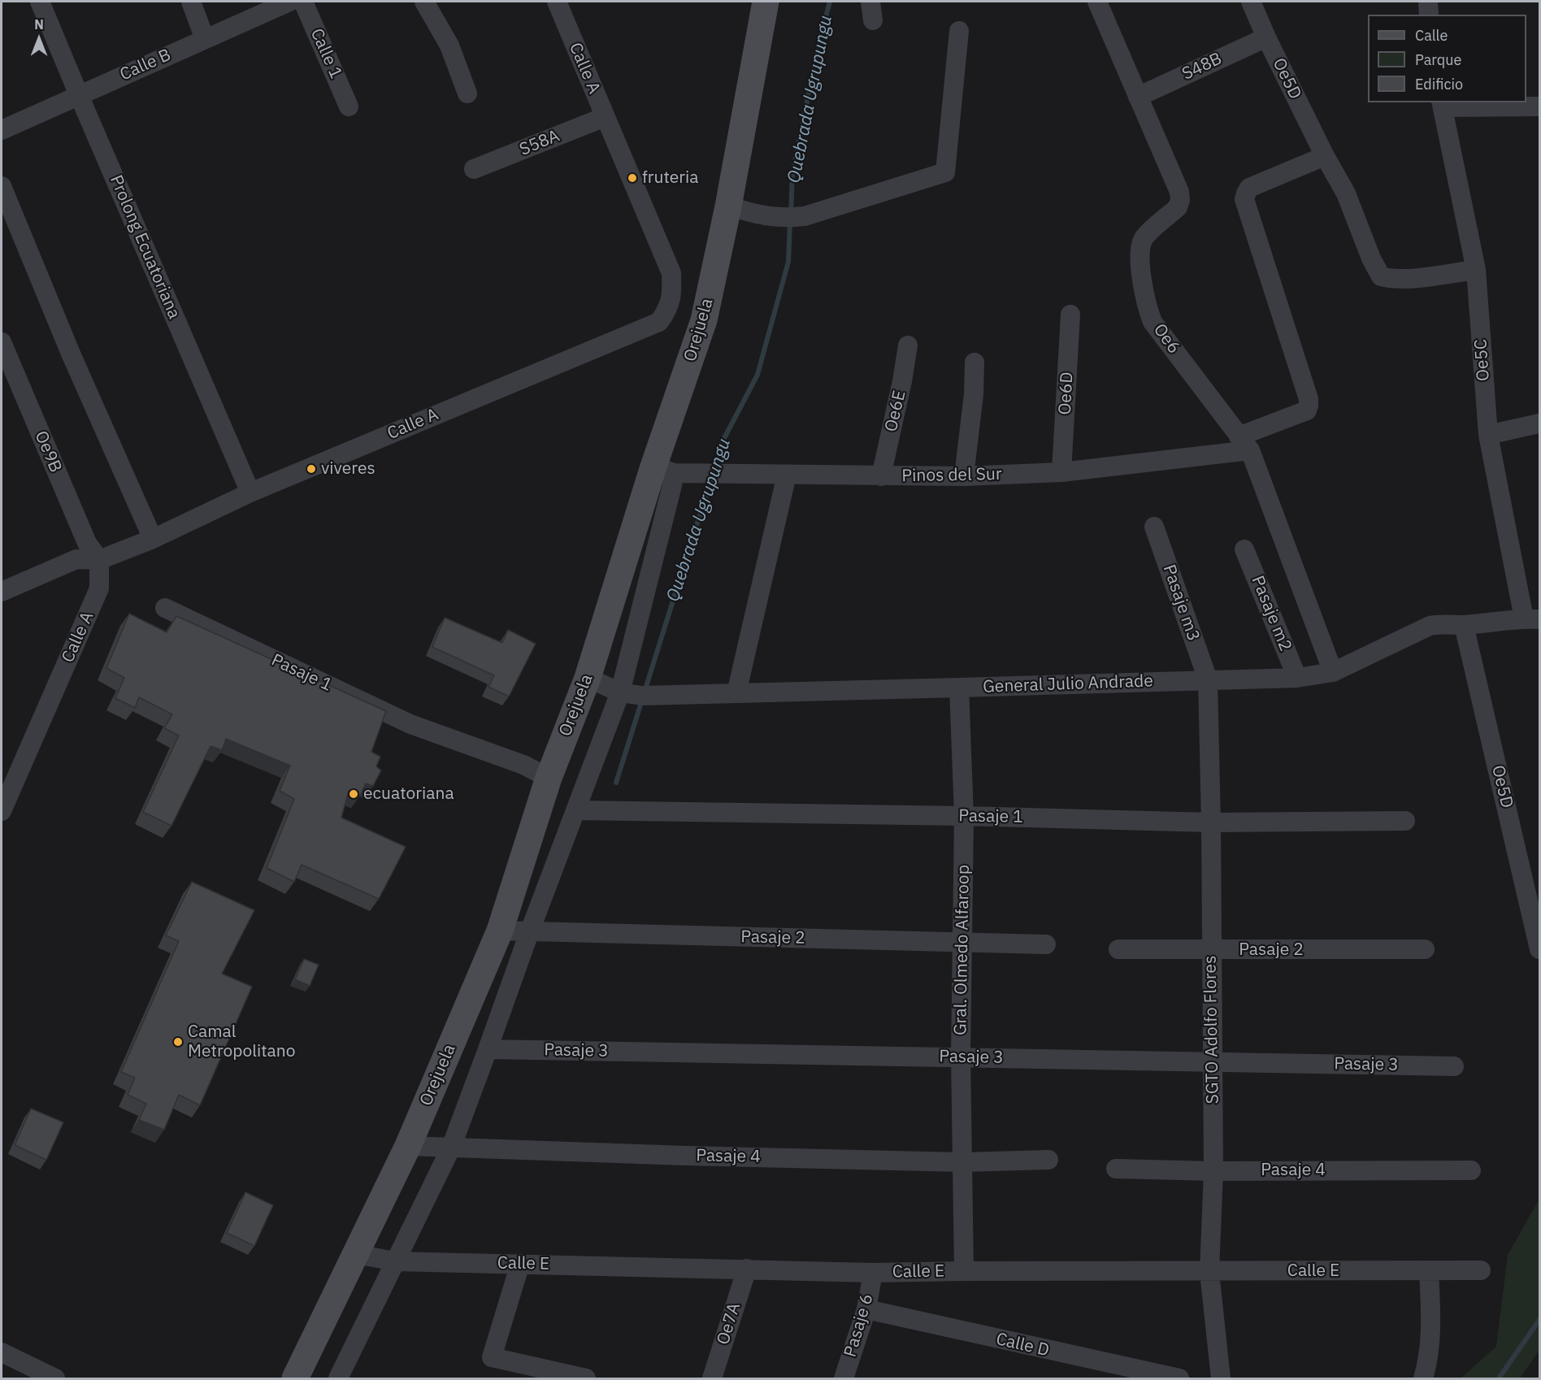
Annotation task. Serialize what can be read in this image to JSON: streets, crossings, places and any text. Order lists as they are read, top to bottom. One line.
{"streets":{"street":["Calle 1","Calle B","S48B","Calle A","Oe5D","S58A","Prolong Ecuatoriana","Orejuela","Oe6","Oe5C","Oe6D","Oe6E","Oe9B","Pinos del Sur","Pasaje m3","Pasaje m2","Pasaje 1","General Julio Andrade","Pasaje 2","Gral. Olmedo Alfaroop","SGTO Adolfo Flores","Pasaje 3","Pasaje 4","Calle E","Oe7A","Pasaje 6","Calle D"]},"crossings":[["Calle B","Prolong Ecuatoriana"],["S48B","Oe5D"],["S48B","Oe6"],["Calle A","S58A"],["Calle A","Prolong Ecuatoriana"],["Calle A","Oe9B"],["Oe5D","Oe5C"],["Oe5D","Pinos del Sur"],["Oe5D","General Julio Andrade"],["Orejuela","Pinos del Sur"],["Orejuela","Pasaje 1"],["Orejuela","General Julio Andrade"],["Orejuela","Pasaje 2"],["Orejuela","Pasaje 4"],["Orejuela","Calle E"],["Oe6","Pinos del Sur"],["Oe6","General Julio Andrade"],["Oe5C","General Julio Andrade"],["Oe6D","Pinos del Sur"],["Oe6E","Pinos del Sur"],["Pasaje m3","General Julio Andrade"],["Pasaje m3","SGTO Adolfo Flores"],["Pasaje m2","General Julio Andrade"],["Pasaje 1","Gral. Olmedo Alfaroop"],["Pasaje 1","SGTO Adolfo Flores"],["General Julio Andrade","Gral. Olmedo Alfaroop"],["General Julio Andrade","SGTO Adolfo Flores"],["Pasaje 2","Gral. Olmedo Alfaroop"],["Pasaje 2","SGTO Adolfo Flores"],["Gral. Olmedo Alfaroop","Pasaje 3"],["Gral. Olmedo Alfaroop","Pasaje 4"],["Gral. Olmedo Alfaroop","Calle E"],["SGTO Adolfo Flores","Pasaje 3"],["SGTO Adolfo Flores","Pasaje 4"],["SGTO Adolfo Flores","Calle E"],["Calle E","Oe7A"],["Calle E","Pasaje 6"],["Pasaje 6","Calle D"]],"water":["Quebrada Ugrupungu"],"places":["fruteria","viveres","ecuatoriana","Camal Metropolitano"],"legend":["Calle","Parque","Edificio"],"north":"top"}
